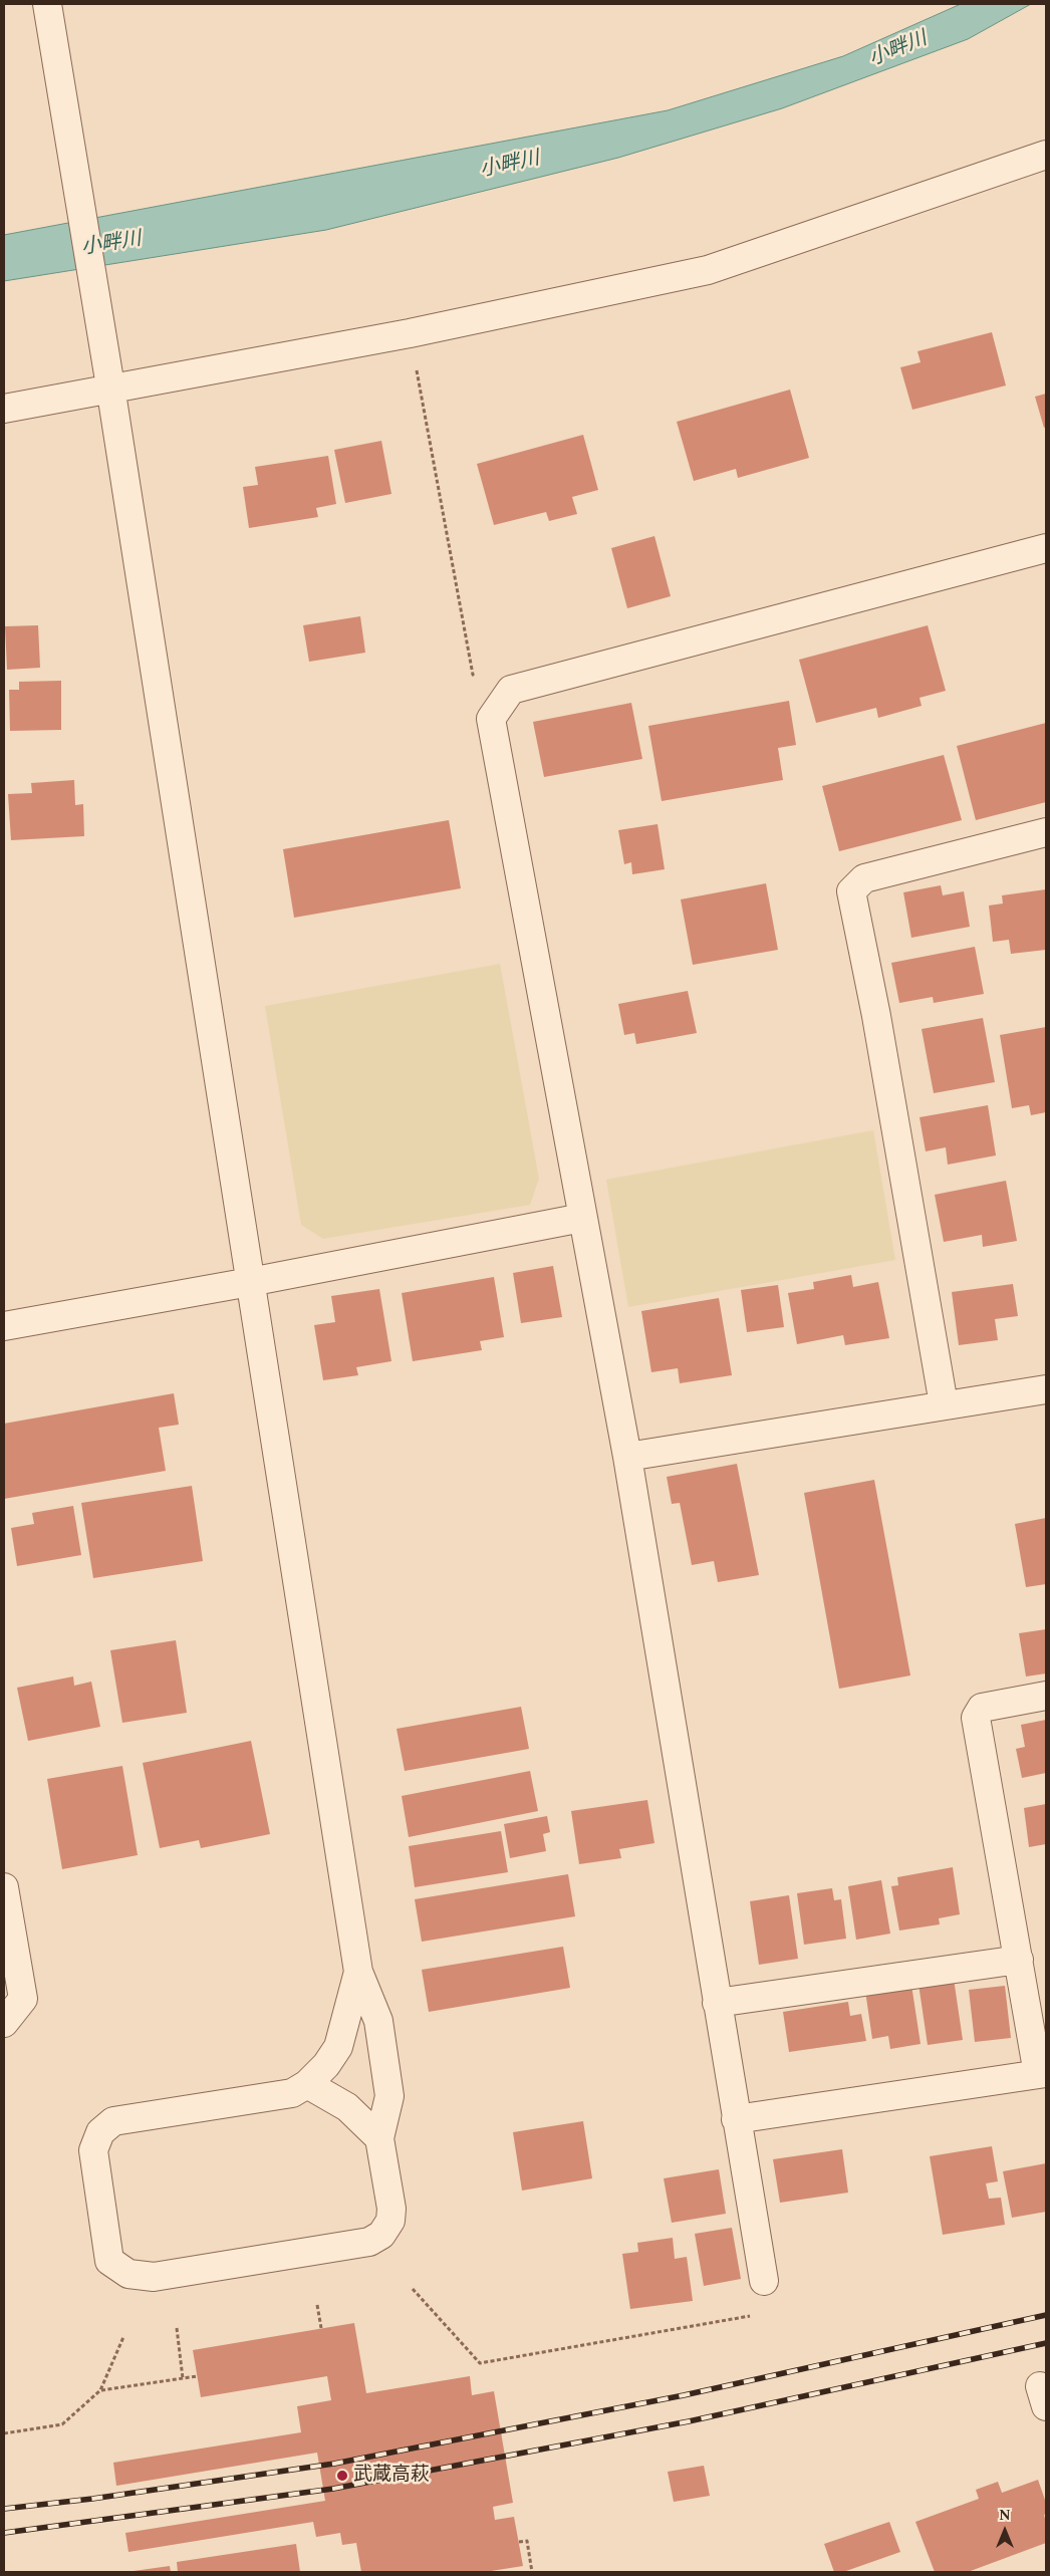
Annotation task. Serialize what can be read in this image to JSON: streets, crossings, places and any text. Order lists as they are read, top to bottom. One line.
{"water":["小畔川"],"places":["武蔵高萩"],"north":"top"}
